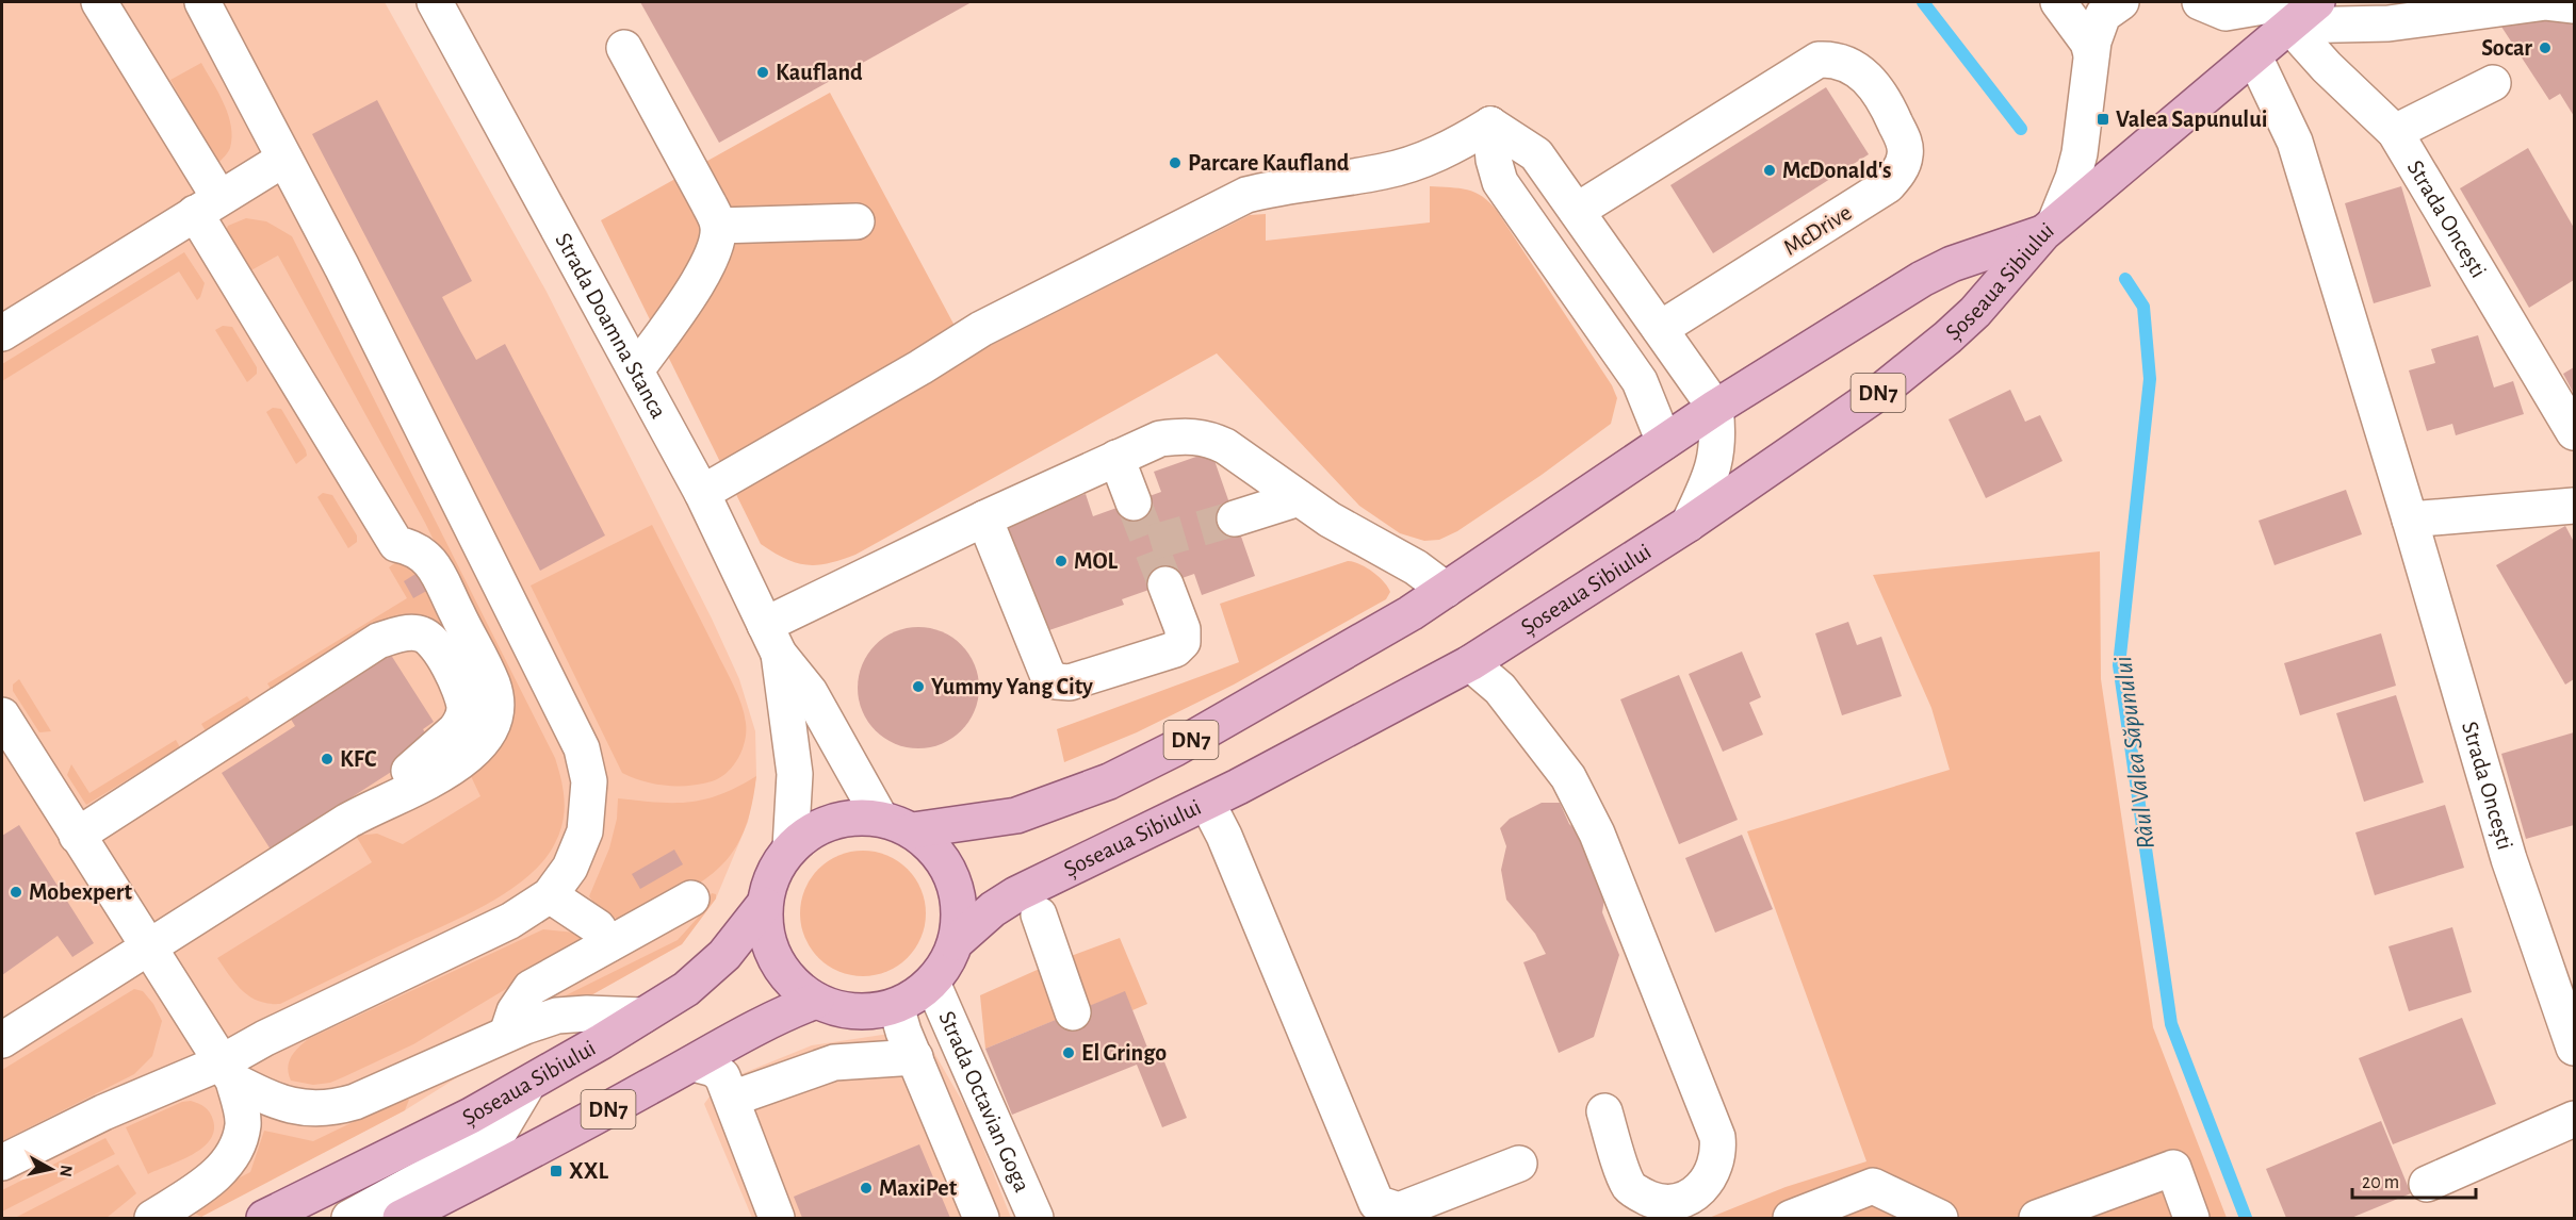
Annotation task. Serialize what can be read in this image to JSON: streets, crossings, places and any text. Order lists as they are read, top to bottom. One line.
{"streets":{"main road":["Șoseaua Sibiului","DN7"],"street":["Strada Oncești","McDrive","Strada Doamna Stanca","Strada Octavian Goga"]},"crossings":[["Strada Oncești","DN7"],["Șoseaua Sibiului","Strada Doamna Stanca"],["Șoseaua Sibiului","DN7"],["Șoseaua Sibiului","Strada Octavian Goga"],["Strada Doamna Stanca","DN7"],["Strada Doamna Stanca","Strada Octavian Goga"],["DN7","Strada Octavian Goga"]],"water":["Râul Valea Săpunului"],"places":{"other":["Socar","Kaufland","Parcare Kaufland","McDonald's","MOL","Yummy Yang City","KFC","Mobexpert","El Gringo","MaxiPet"],"transit":["Valea Sapunului","XXL"]},"scale_bar":"20 m","north":"right"}
